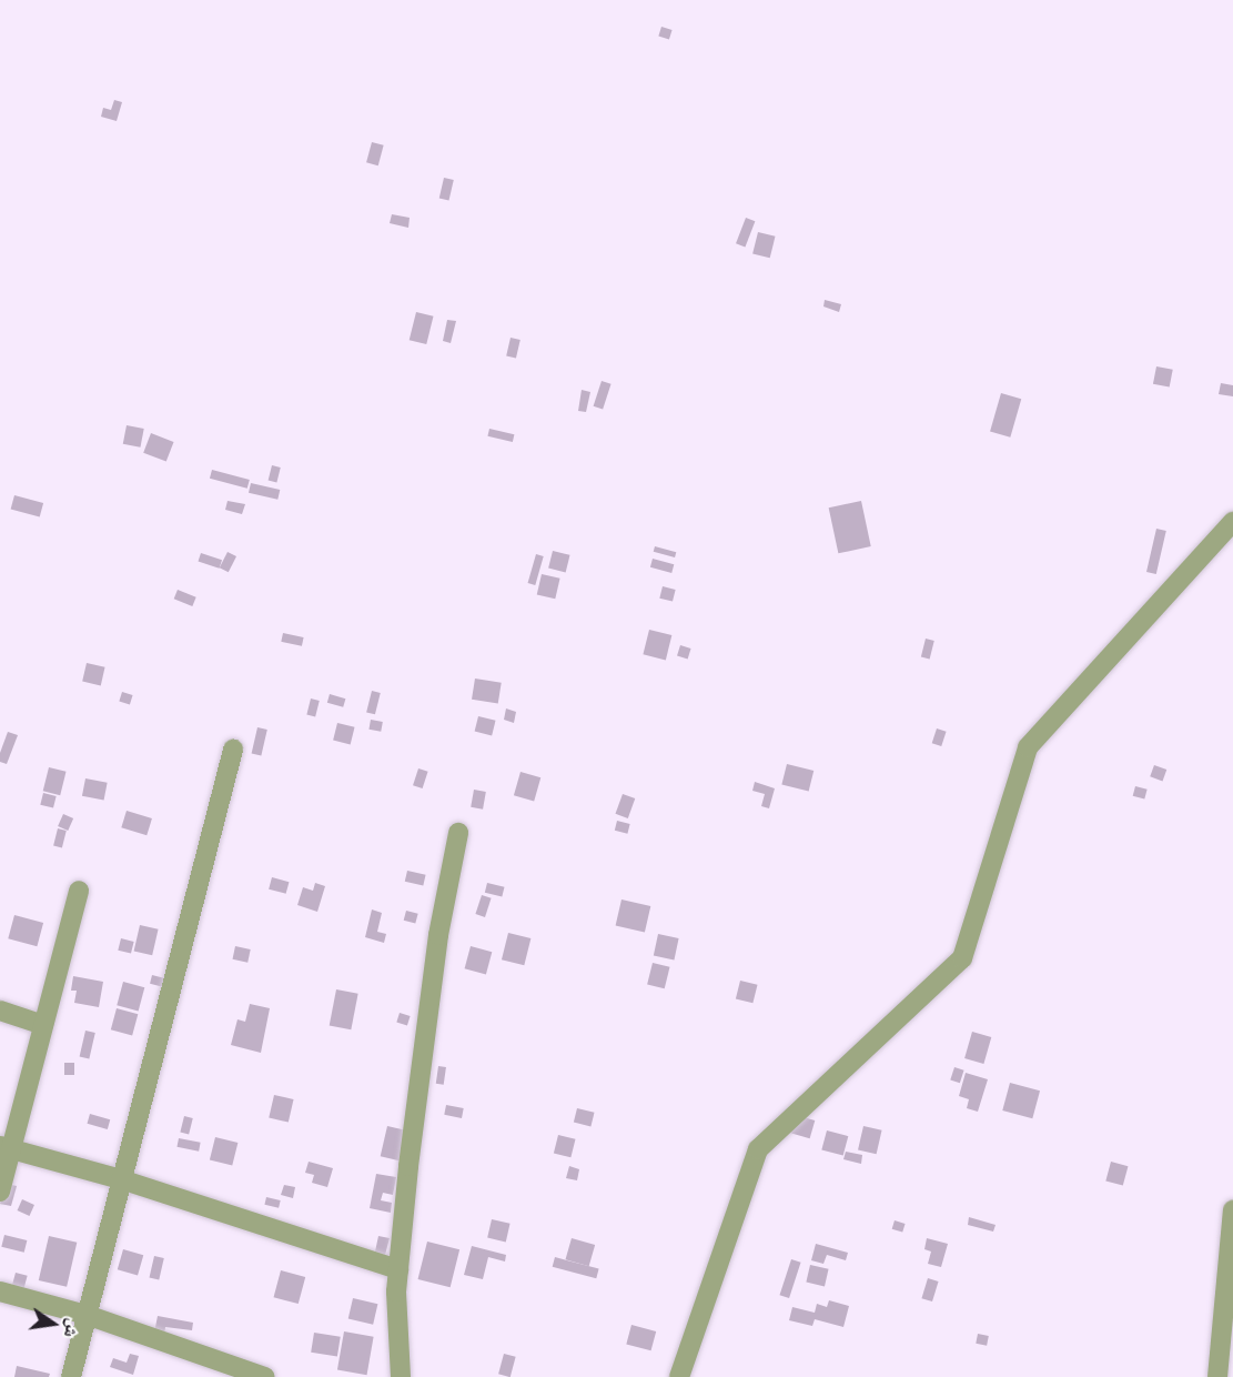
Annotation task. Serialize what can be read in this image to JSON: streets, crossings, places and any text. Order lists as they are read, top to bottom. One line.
{"north":"right"}
